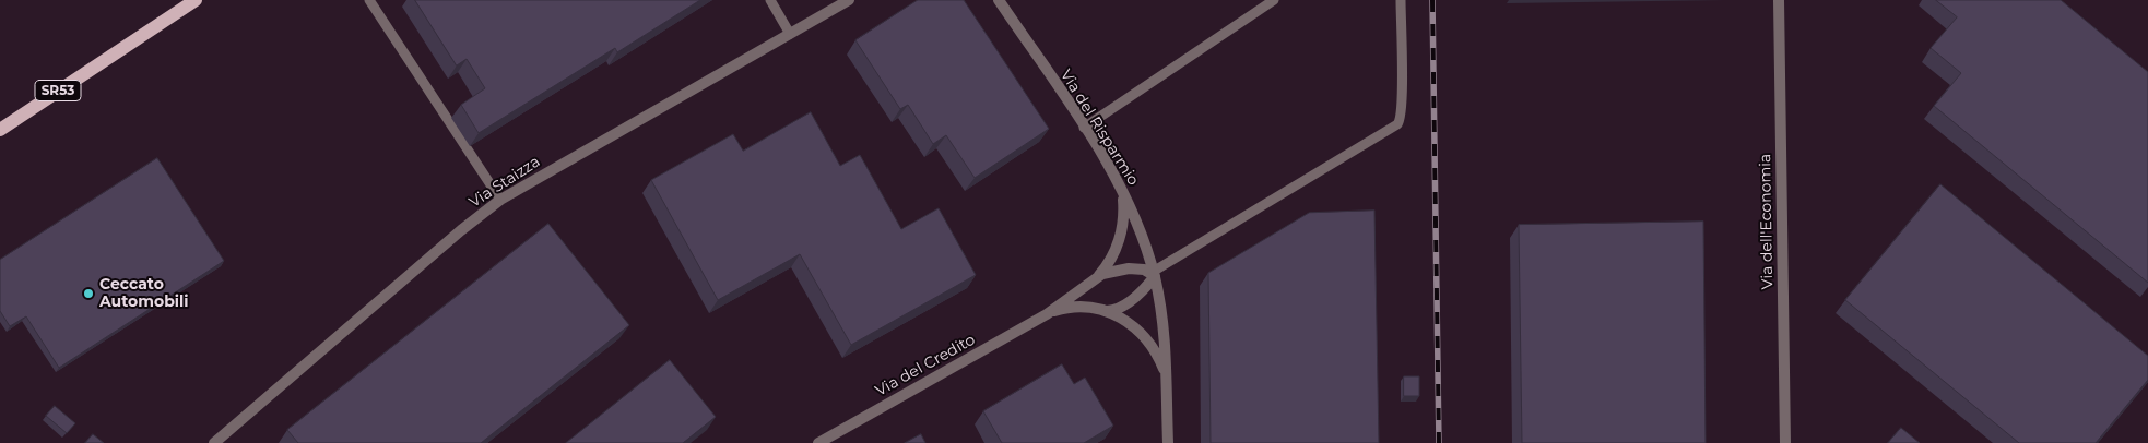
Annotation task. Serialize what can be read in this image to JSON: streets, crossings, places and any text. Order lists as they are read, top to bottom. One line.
{"streets":{"main road":["SR53"],"street":["Via del Risparmio","Via Staizza","Via dell'Economia","Via del Credito"]},"crossings":[["Via del Risparmio","Via del Credito"]],"places":["Ceccato Automobili"]}
